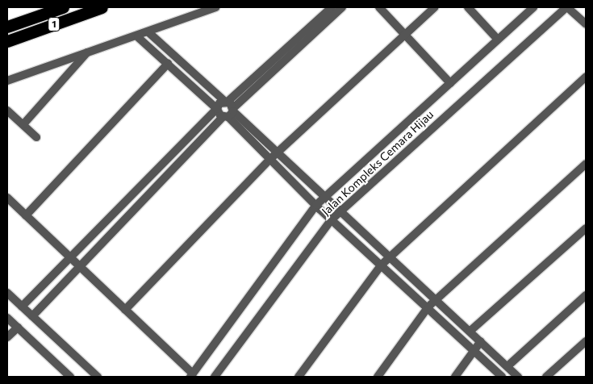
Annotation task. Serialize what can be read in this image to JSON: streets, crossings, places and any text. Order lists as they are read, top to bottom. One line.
{"streets":{"highway":["1"],"street":["Jalan Kompleks Cemara Hijau"]}}
